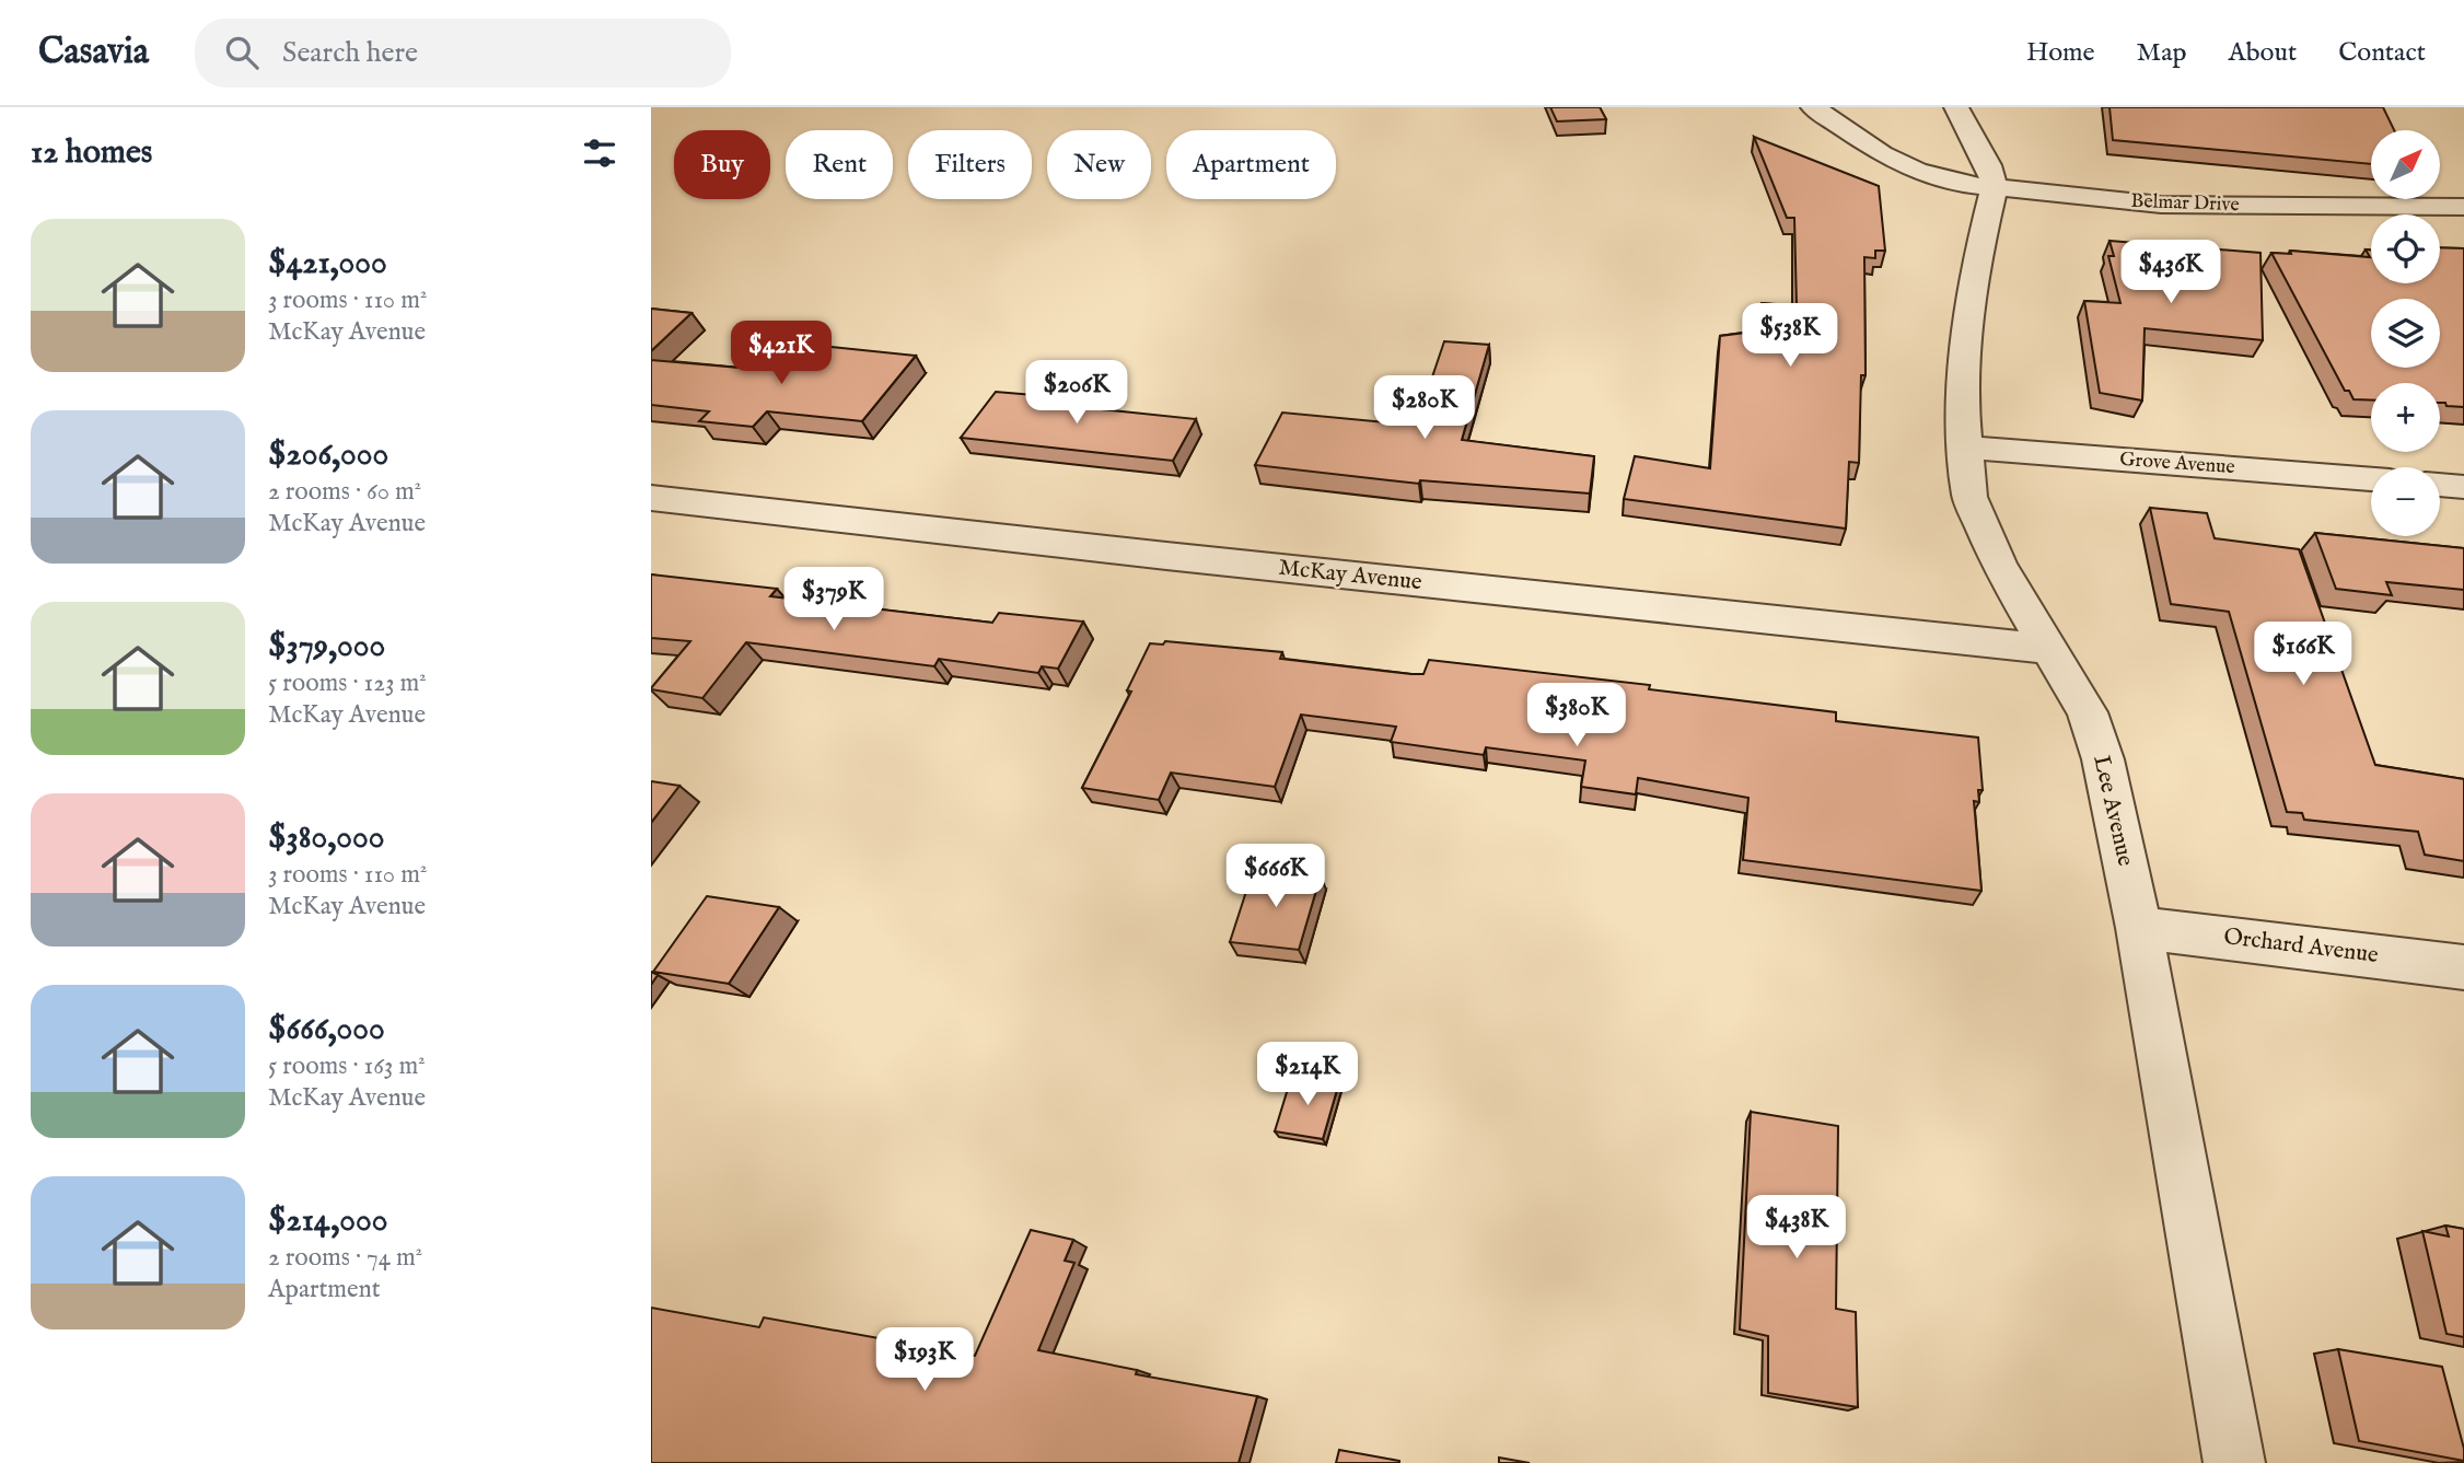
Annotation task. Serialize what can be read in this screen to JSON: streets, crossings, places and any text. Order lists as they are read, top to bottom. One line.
{"streets":{"street":["Belmar Drive","Grove Avenue","McKay Avenue","Lee Avenue","Orchard Avenue"]},"crossings":[["Belmar Drive","Lee Avenue"],["Grove Avenue","Lee Avenue"],["McKay Avenue","Lee Avenue"],["Lee Avenue","Orchard Avenue"]],"north":"top right","page":{"header":"Casavia","search":"Search here","nav":["Home","Map","About","Contact"],"heading":"12 homes","map_buttons":["+","−"],"chip":["Buy","Rent","Filters","New","Apartment"],"list":[{"name":"$421,000","note":"3 rooms · 110 m² · McKay Avenue"},{"name":"$206,000","note":"2 rooms · 60 m² · McKay Avenue"},{"name":"$379,000","note":"5 rooms · 123 m² · McKay Avenue"},{"name":"$380,000","note":"3 rooms · 110 m² · McKay Avenue"},{"name":"$666,000","note":"5 rooms · 163 m² · McKay Avenue"},{"name":"$214,000","note":"2 rooms · 74 m² · Apartment"}],"price":["$436K","$538K","$421K","$206K","$280K","$379K","$166K","$380K","$666K","$214K","$438K","$193K"]}}
